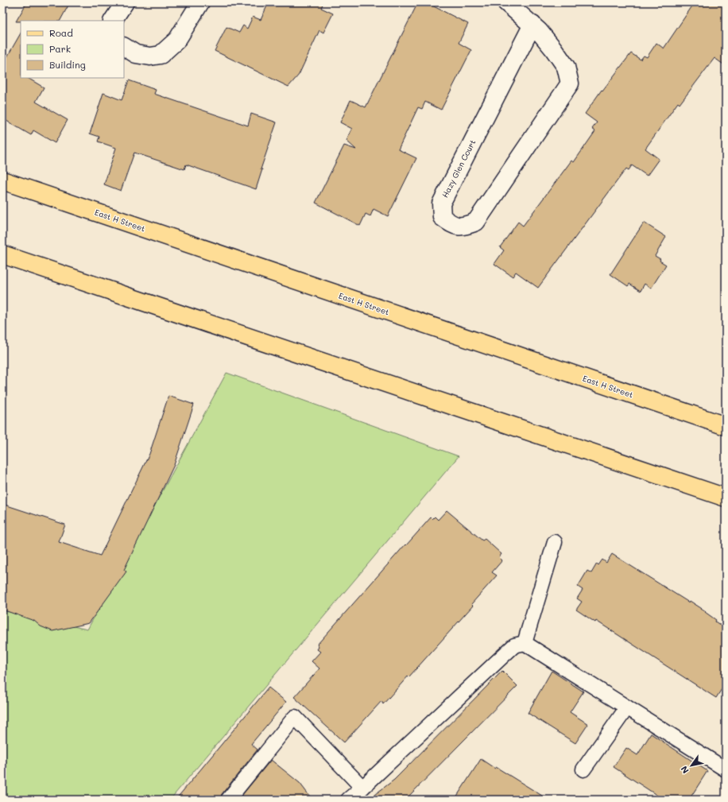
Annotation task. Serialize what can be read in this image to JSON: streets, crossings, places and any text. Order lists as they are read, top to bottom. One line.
{"streets":{"main road":["East H Street"],"street":["Hazy Glen Court"]},"legend":["Road","Park","Building"],"north":"bottom left"}
